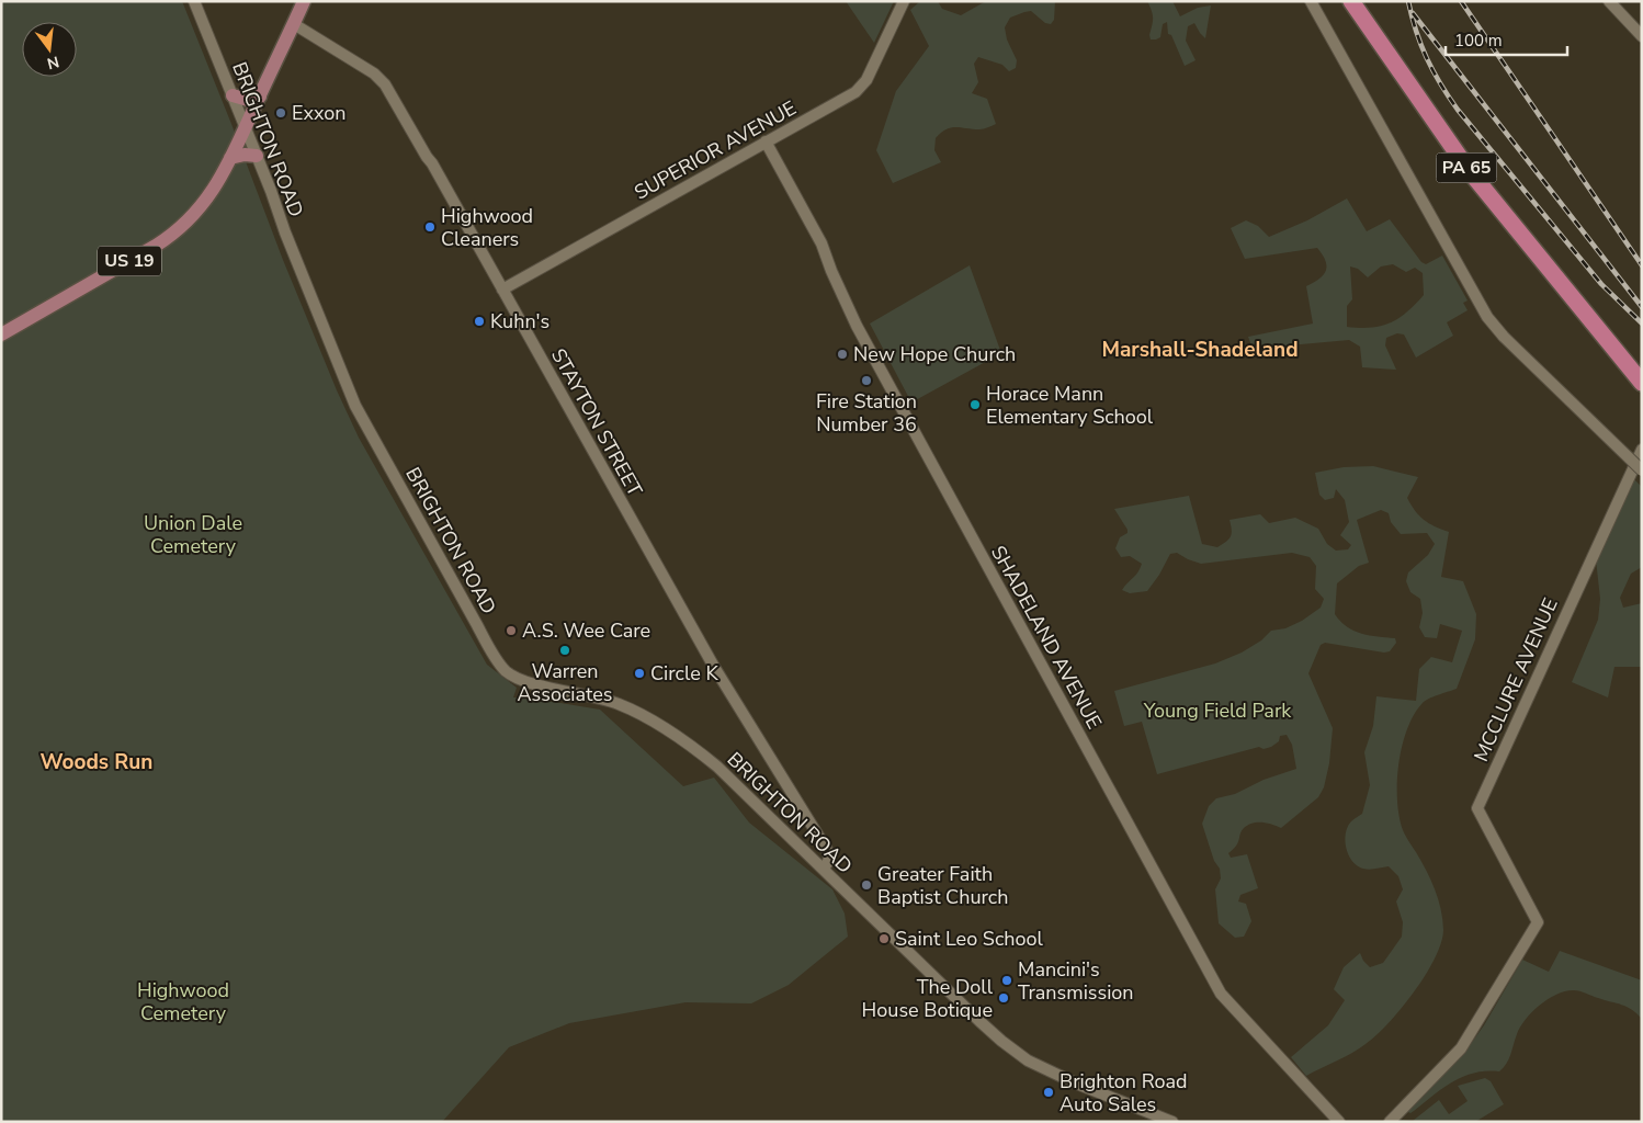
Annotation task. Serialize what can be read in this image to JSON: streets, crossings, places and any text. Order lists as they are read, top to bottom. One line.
{"streets":{"highway":["PA 65"],"main road":["US 19"],"street":["BRIGHTON ROAD","SUPERIOR AVENUE","STAYTON STREET","SHADELAND AVENUE","MCCLURE AVENUE"]},"crossings":[["BRIGHTON ROAD","US 19"],["BRIGHTON ROAD","STAYTON STREET"],["SUPERIOR AVENUE","STAYTON STREET"],["SUPERIOR AVENUE","SHADELAND AVENUE"],["US 19","STAYTON STREET"]],"districts":["Marshall-Shadeland","Woods Run"],"parks":["Union Dale Cemetery","Young Field Park","Highwood Cemetery"],"places":["Exxon","Highwood Cleaners","Kuhn's","New Hope Church","Fire Station Number 36","Horace Mann Elementary School","A.S. Wee Care","Warren Associates","Circle K","Greater Faith Baptist Church","Saint Leo School","Mancini's Transmission","The Doll House Botique","Brighton Road Auto Sales"],"scale_bar":"100 m","north":"bottom"}
